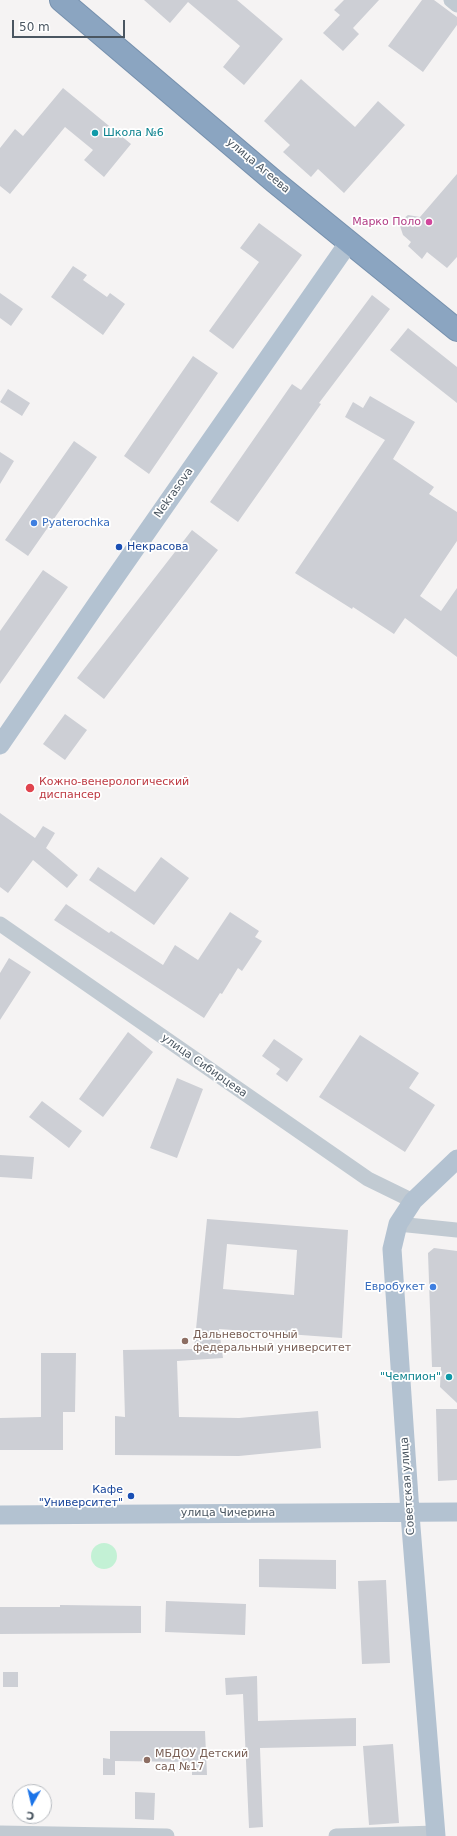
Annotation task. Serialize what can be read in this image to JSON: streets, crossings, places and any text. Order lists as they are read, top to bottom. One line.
{"streets":{"highway":["улица Агеева"],"main road":["Nekrasova","Советская улица","улица Чичерина"],"street":["улица Сибирцева"]},"crossings":[["улица Агеева","Nekrasova"],["улица Сибирцева","Советская улица"],["Советская улица","улица Чичерина"]],"places":["Школа №6","Марко Поло","Pyaterochka","Некрасова","Кожно-венерологический диспансер","Евробукет","Дальневосточный федеральный университет","\"Чемпион\"","Кафе \"Университет\"","МБДОУ Детский сад №17"],"scale_bar":"50 m","north":"bottom"}
